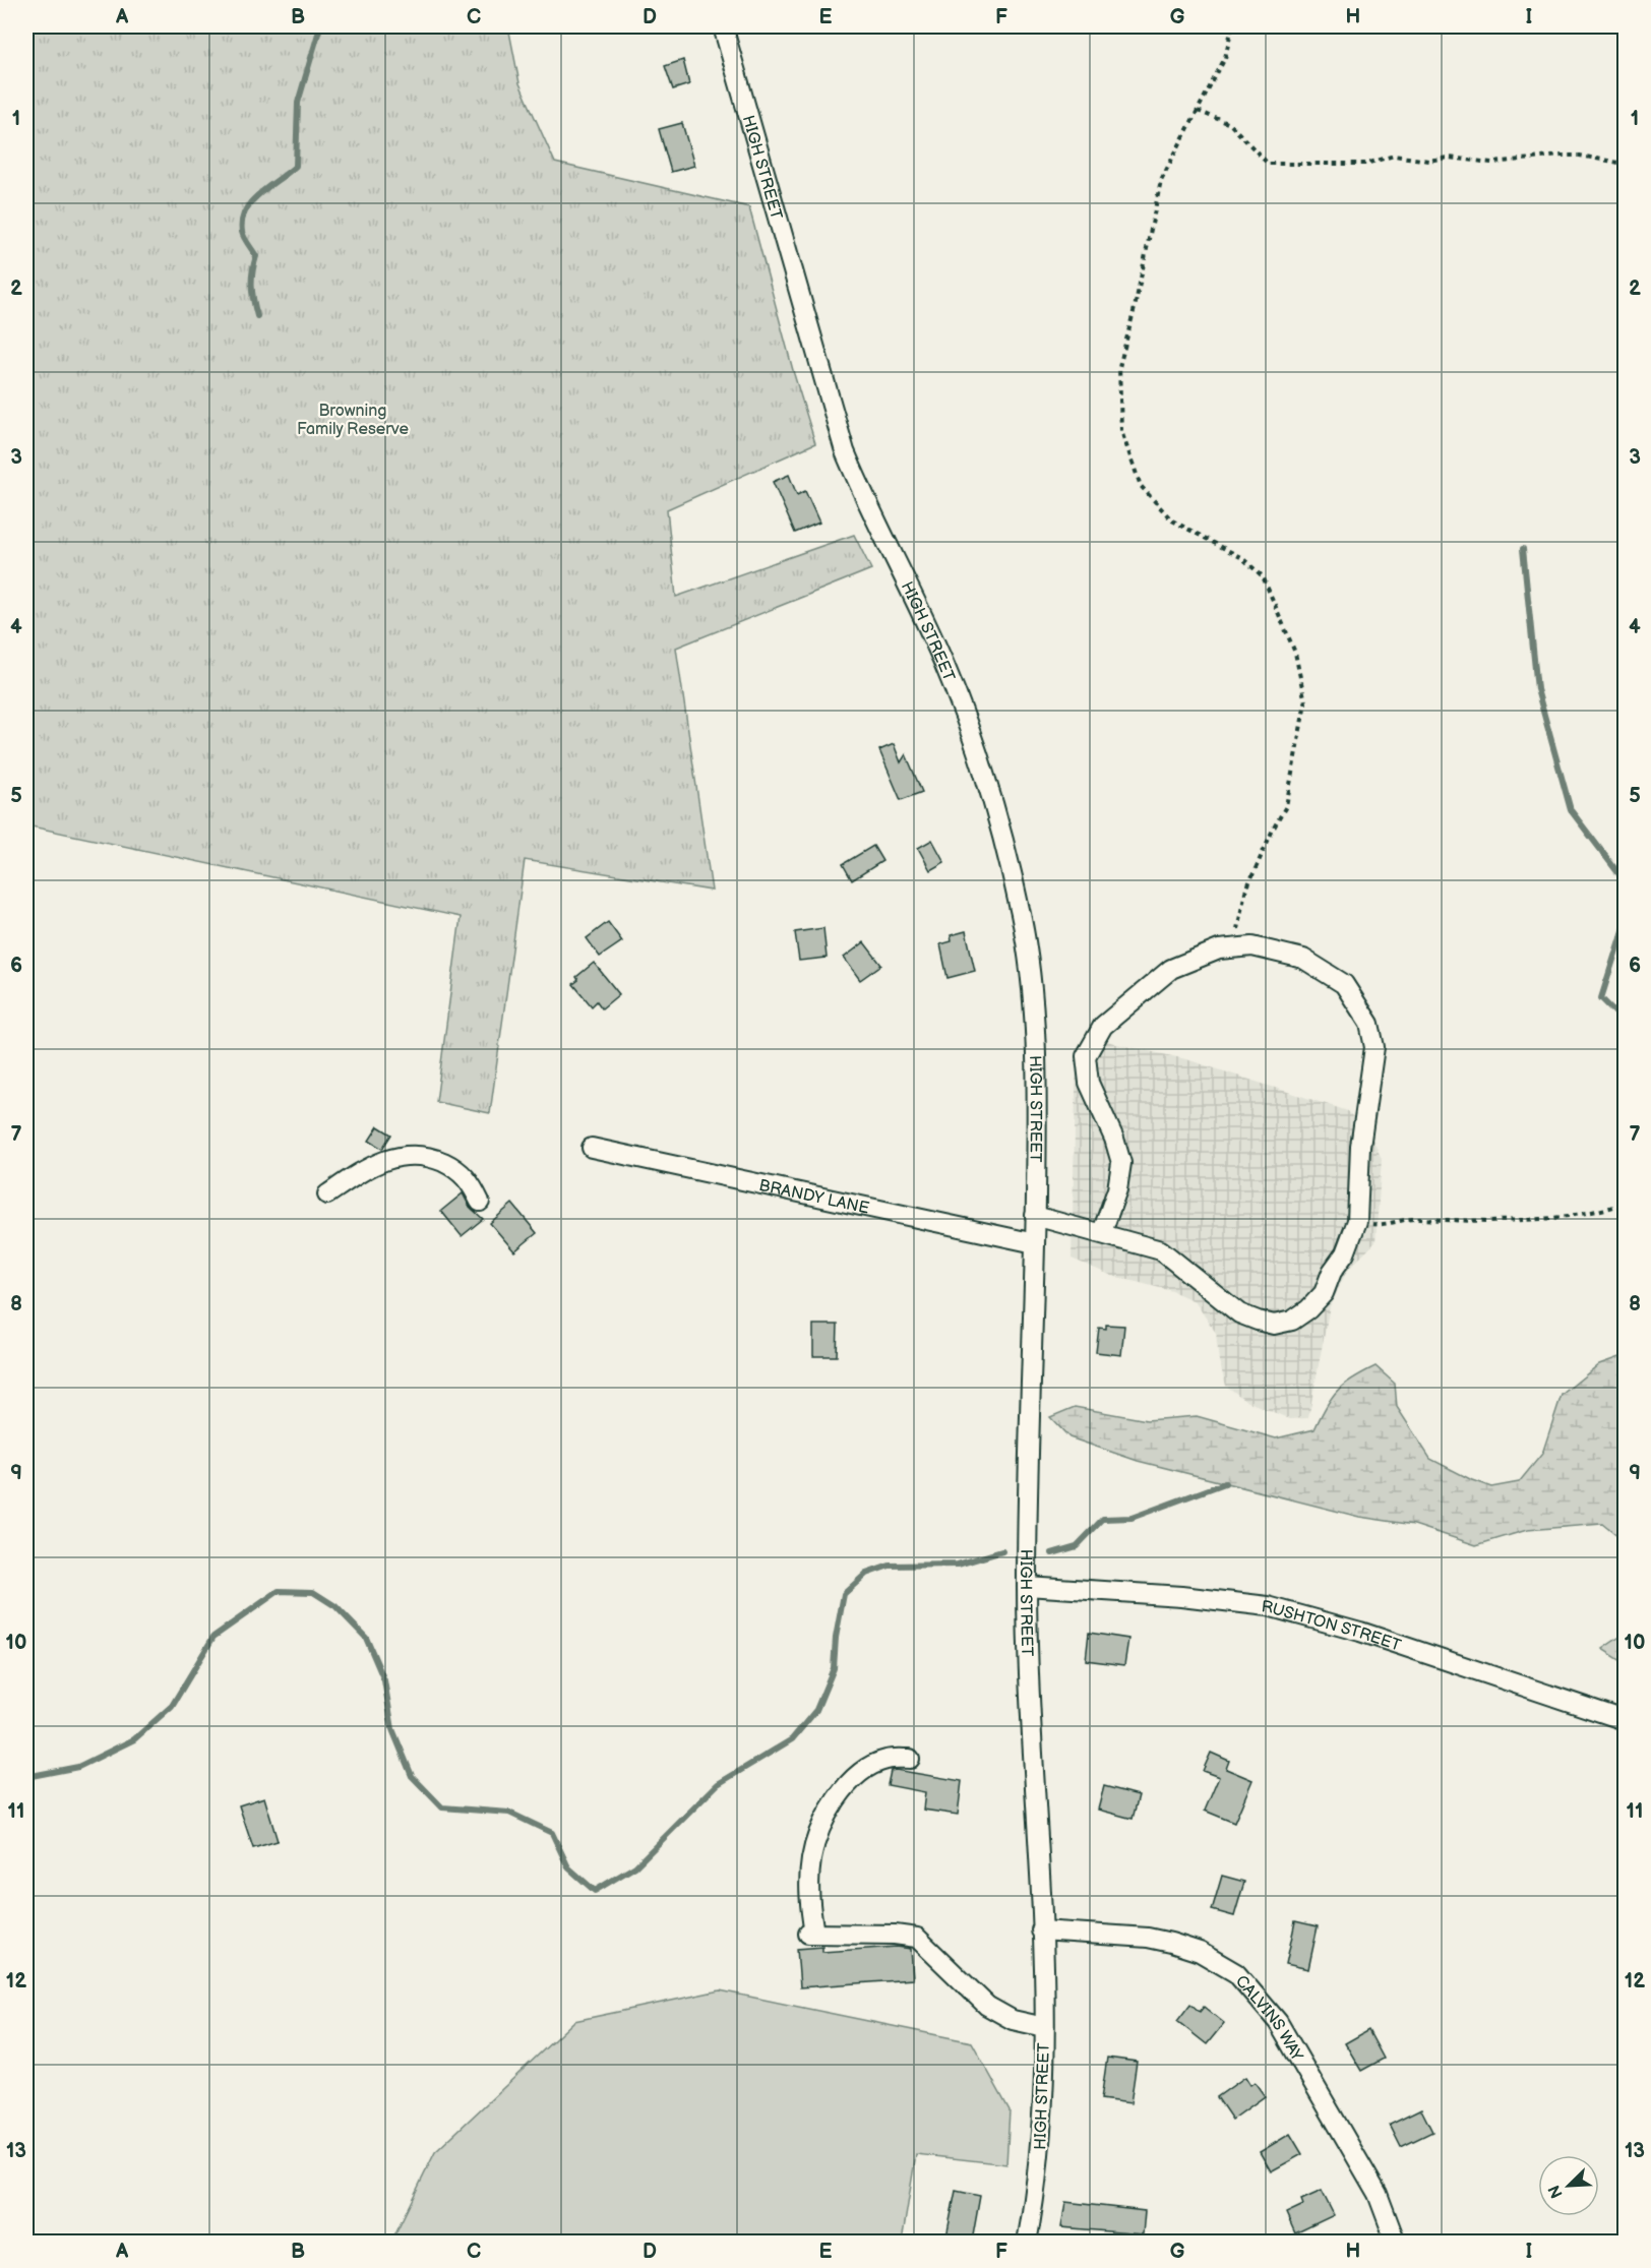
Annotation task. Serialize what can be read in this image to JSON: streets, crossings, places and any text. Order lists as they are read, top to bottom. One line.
{"streets":{"street":["HIGH STREET","BRANDY LANE","RUSHTON STREET","CALVINS WAY"]},"crossings":[["HIGH STREET","BRANDY LANE"],["HIGH STREET","RUSHTON STREET"],["HIGH STREET","CALVINS WAY"]],"parks":["Browning Family Reserve"],"north":"bottom left","grid":{"columns":["A","B","C","D","E","F","G","H","I"],"rows":["1","2","3","4","5","6","7","8","9","10","11","12","13"]}}
